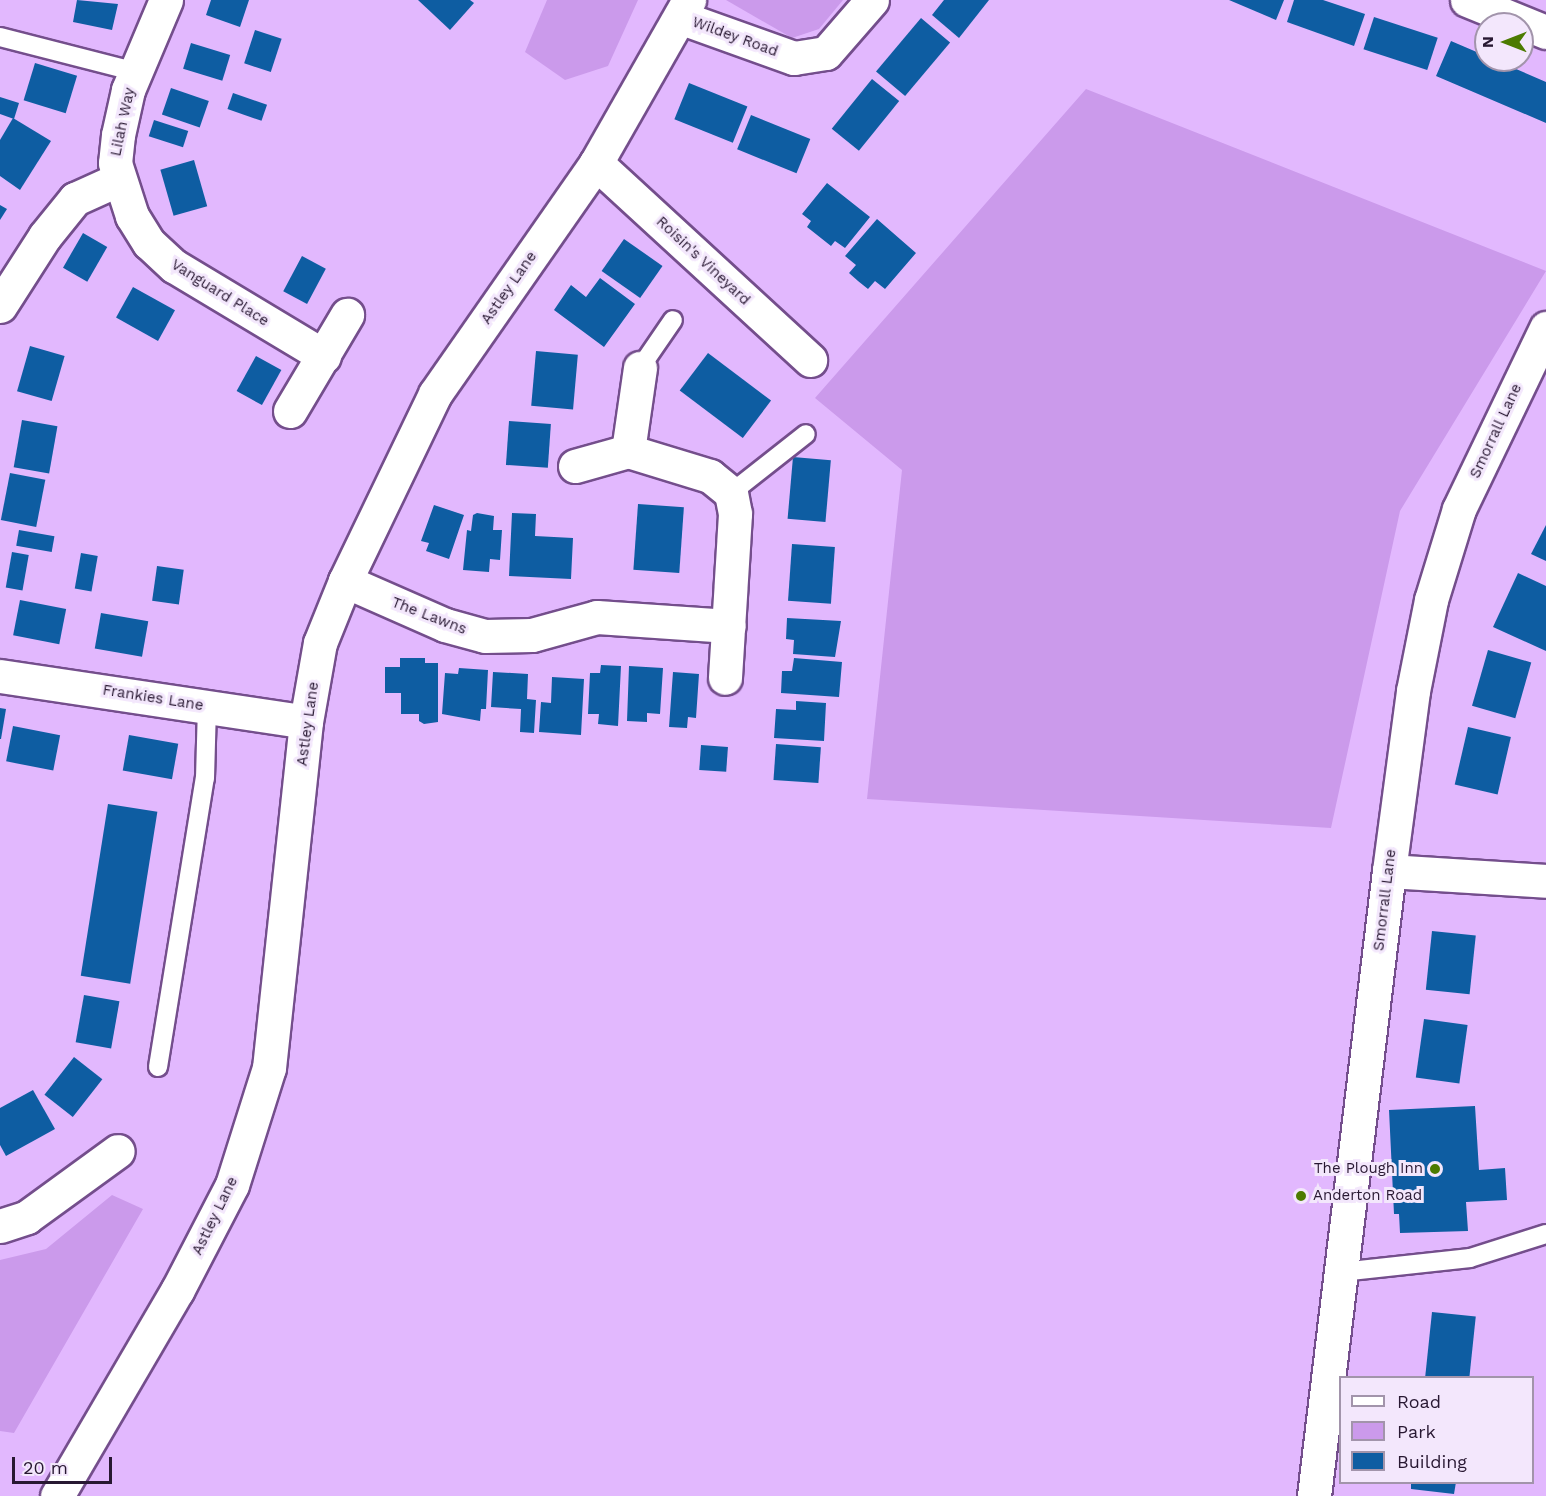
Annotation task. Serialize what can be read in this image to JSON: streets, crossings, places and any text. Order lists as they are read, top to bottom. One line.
{"streets":{"street":["Wildey Road","Lilah Way","Roisin's Vineyard","Astley Lane","Vanguard Place","Smorrall Lane","The Lawns","Frankies Lane"]},"crossings":[["Wildey Road","Astley Lane"],["Lilah Way","Vanguard Place"],["Roisin's Vineyard","Astley Lane"],["Astley Lane","The Lawns"],["Astley Lane","Frankies Lane"]],"places":["The Plough Inn","Anderton Road"],"legend":["Road","Park","Building"],"scale_bar":"20 m","north":"left"}
